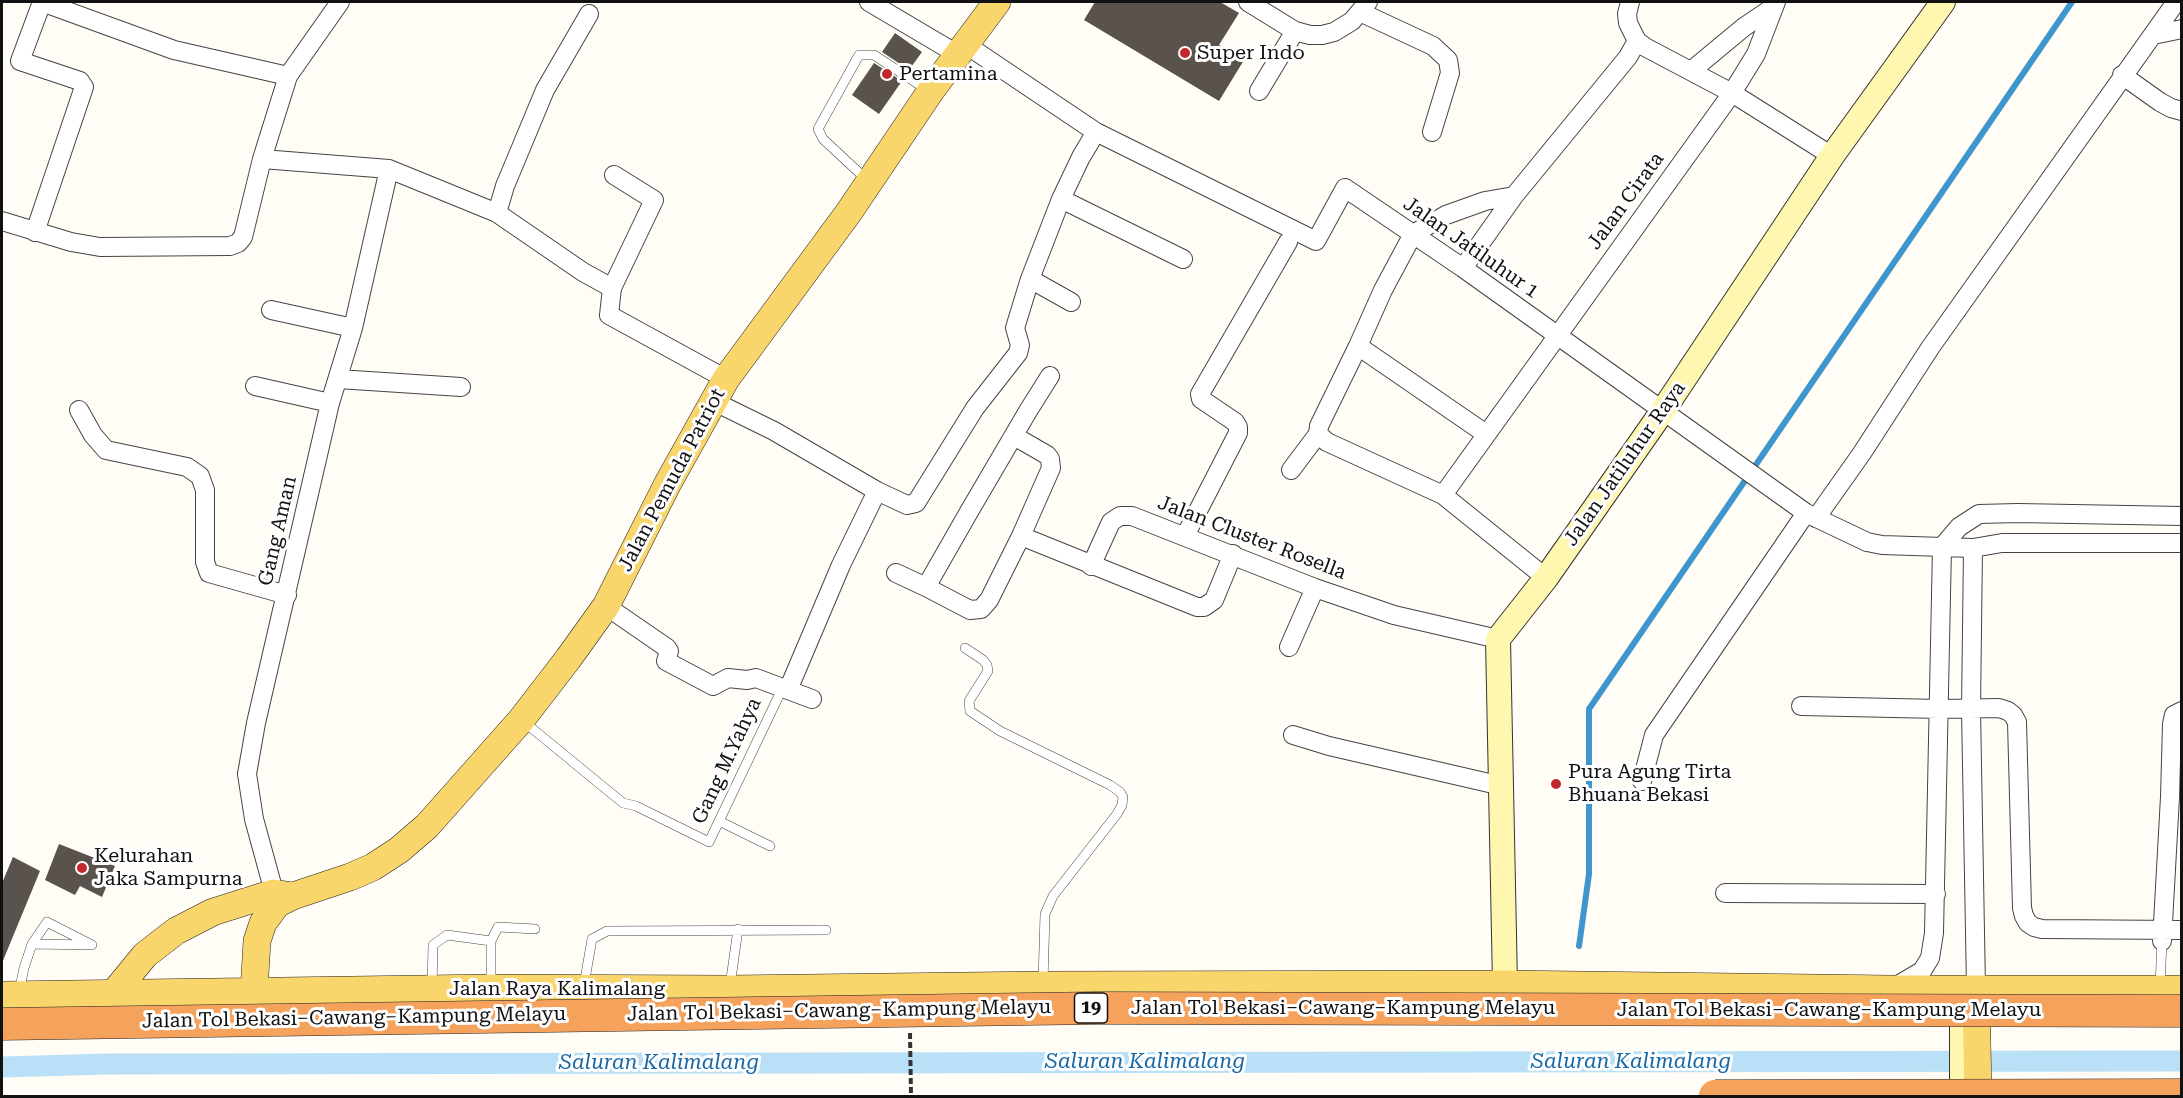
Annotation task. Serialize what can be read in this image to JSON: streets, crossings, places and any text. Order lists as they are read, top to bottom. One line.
{"streets":{"highway":["19","Jalan Tol Bekasi–Cawang–Kampung Melayu"],"main road":["Jalan Pemuda Patriot","Jalan Raya Kalimalang"],"street":["Jalan Cirata","Jalan Jatiluhur 1","Jalan Jatiluhur Raya","Gang Aman","Jalan Cluster Rosella"],"lane":["Gang M.Yahya"]},"crossings":[["Jalan Cirata","Jalan Jatiluhur 1"],["Jalan Jatiluhur 1","Jalan Jatiluhur Raya"],["Jalan Jatiluhur 1","Jalan Pemuda Patriot"],["Jalan Jatiluhur Raya","Jalan Cluster Rosella"],["Jalan Pemuda Patriot","Gang Aman"],["Jalan Pemuda Patriot","Gang M.Yahya"],["Jalan Pemuda Patriot","Jalan Raya Kalimalang"],["Jalan Raya Kalimalang","Jalan Tol Bekasi–Cawang–Kampung Melayu"]],"water":["Saluran Kalimalang"],"places":["Super Indo","Pertamina","Pura Agung Tirta Bhuana Bekasi","Kelurahan Jaka Sampurna"]}
